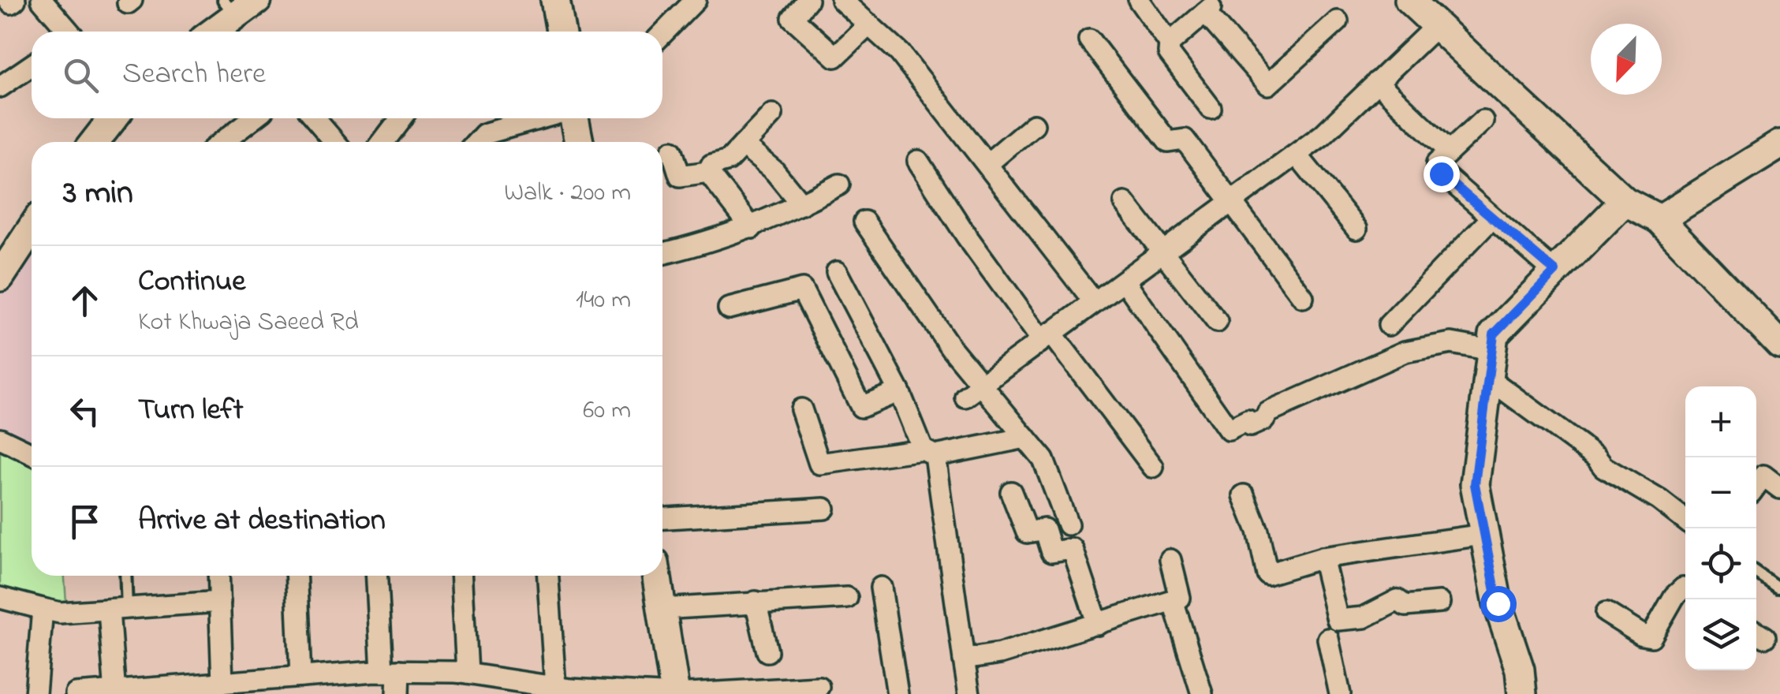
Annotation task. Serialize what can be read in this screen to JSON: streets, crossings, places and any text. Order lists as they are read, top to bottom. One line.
{"north":"bottom left","page":{"search":"Search here","heading":["3 min","Walk · 200 m"],"list":[["Continue","Kot Khwaja Saeed Rd","140 m"],["Turn left","60 m"],"Arrive at destination"],"map_buttons":["+","−"]}}
